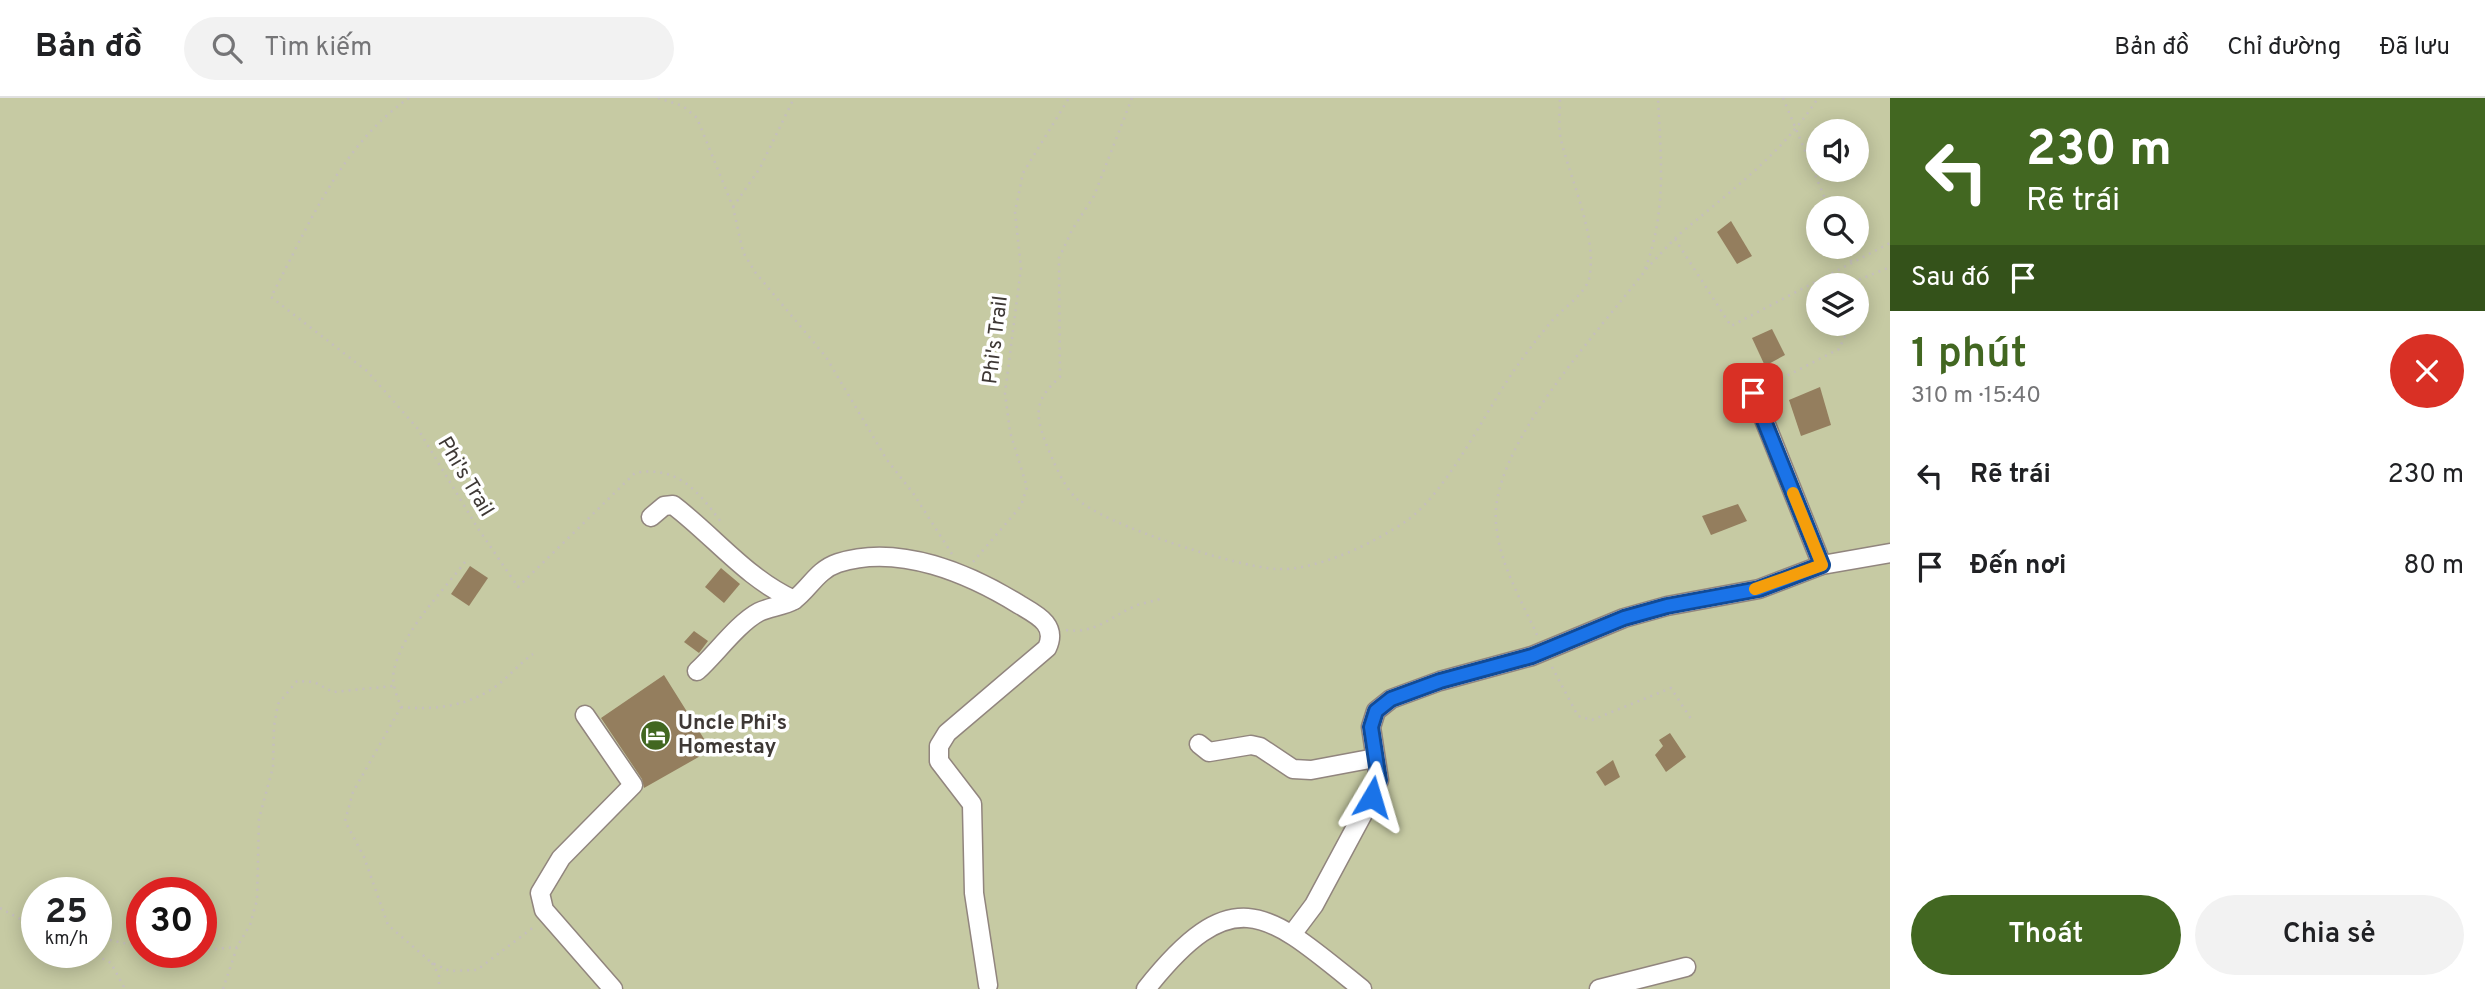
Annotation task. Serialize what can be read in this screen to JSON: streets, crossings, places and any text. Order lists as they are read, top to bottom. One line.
{"streets":{"path":["Phi's Trail"]},"places":{"hotel":["Uncle Phi's Homestay"]},"page":{"header":"Bản đồ","search":"Tìm kiếm","nav":["Bản đồ","Chỉ đường","Đã lưu"],"turn":["230 m","Rẽ trái"],"then":"Sau đó","heading":["1 phút","310 m · 15:40"],"list":[{"name":"Rẽ trái","value":"230 m"},{"name":"Đến nơi","value":"80 m"}],"speed":"25 km/h","limit":"30","buttons":["Thoát","Chia sẻ"]}}
